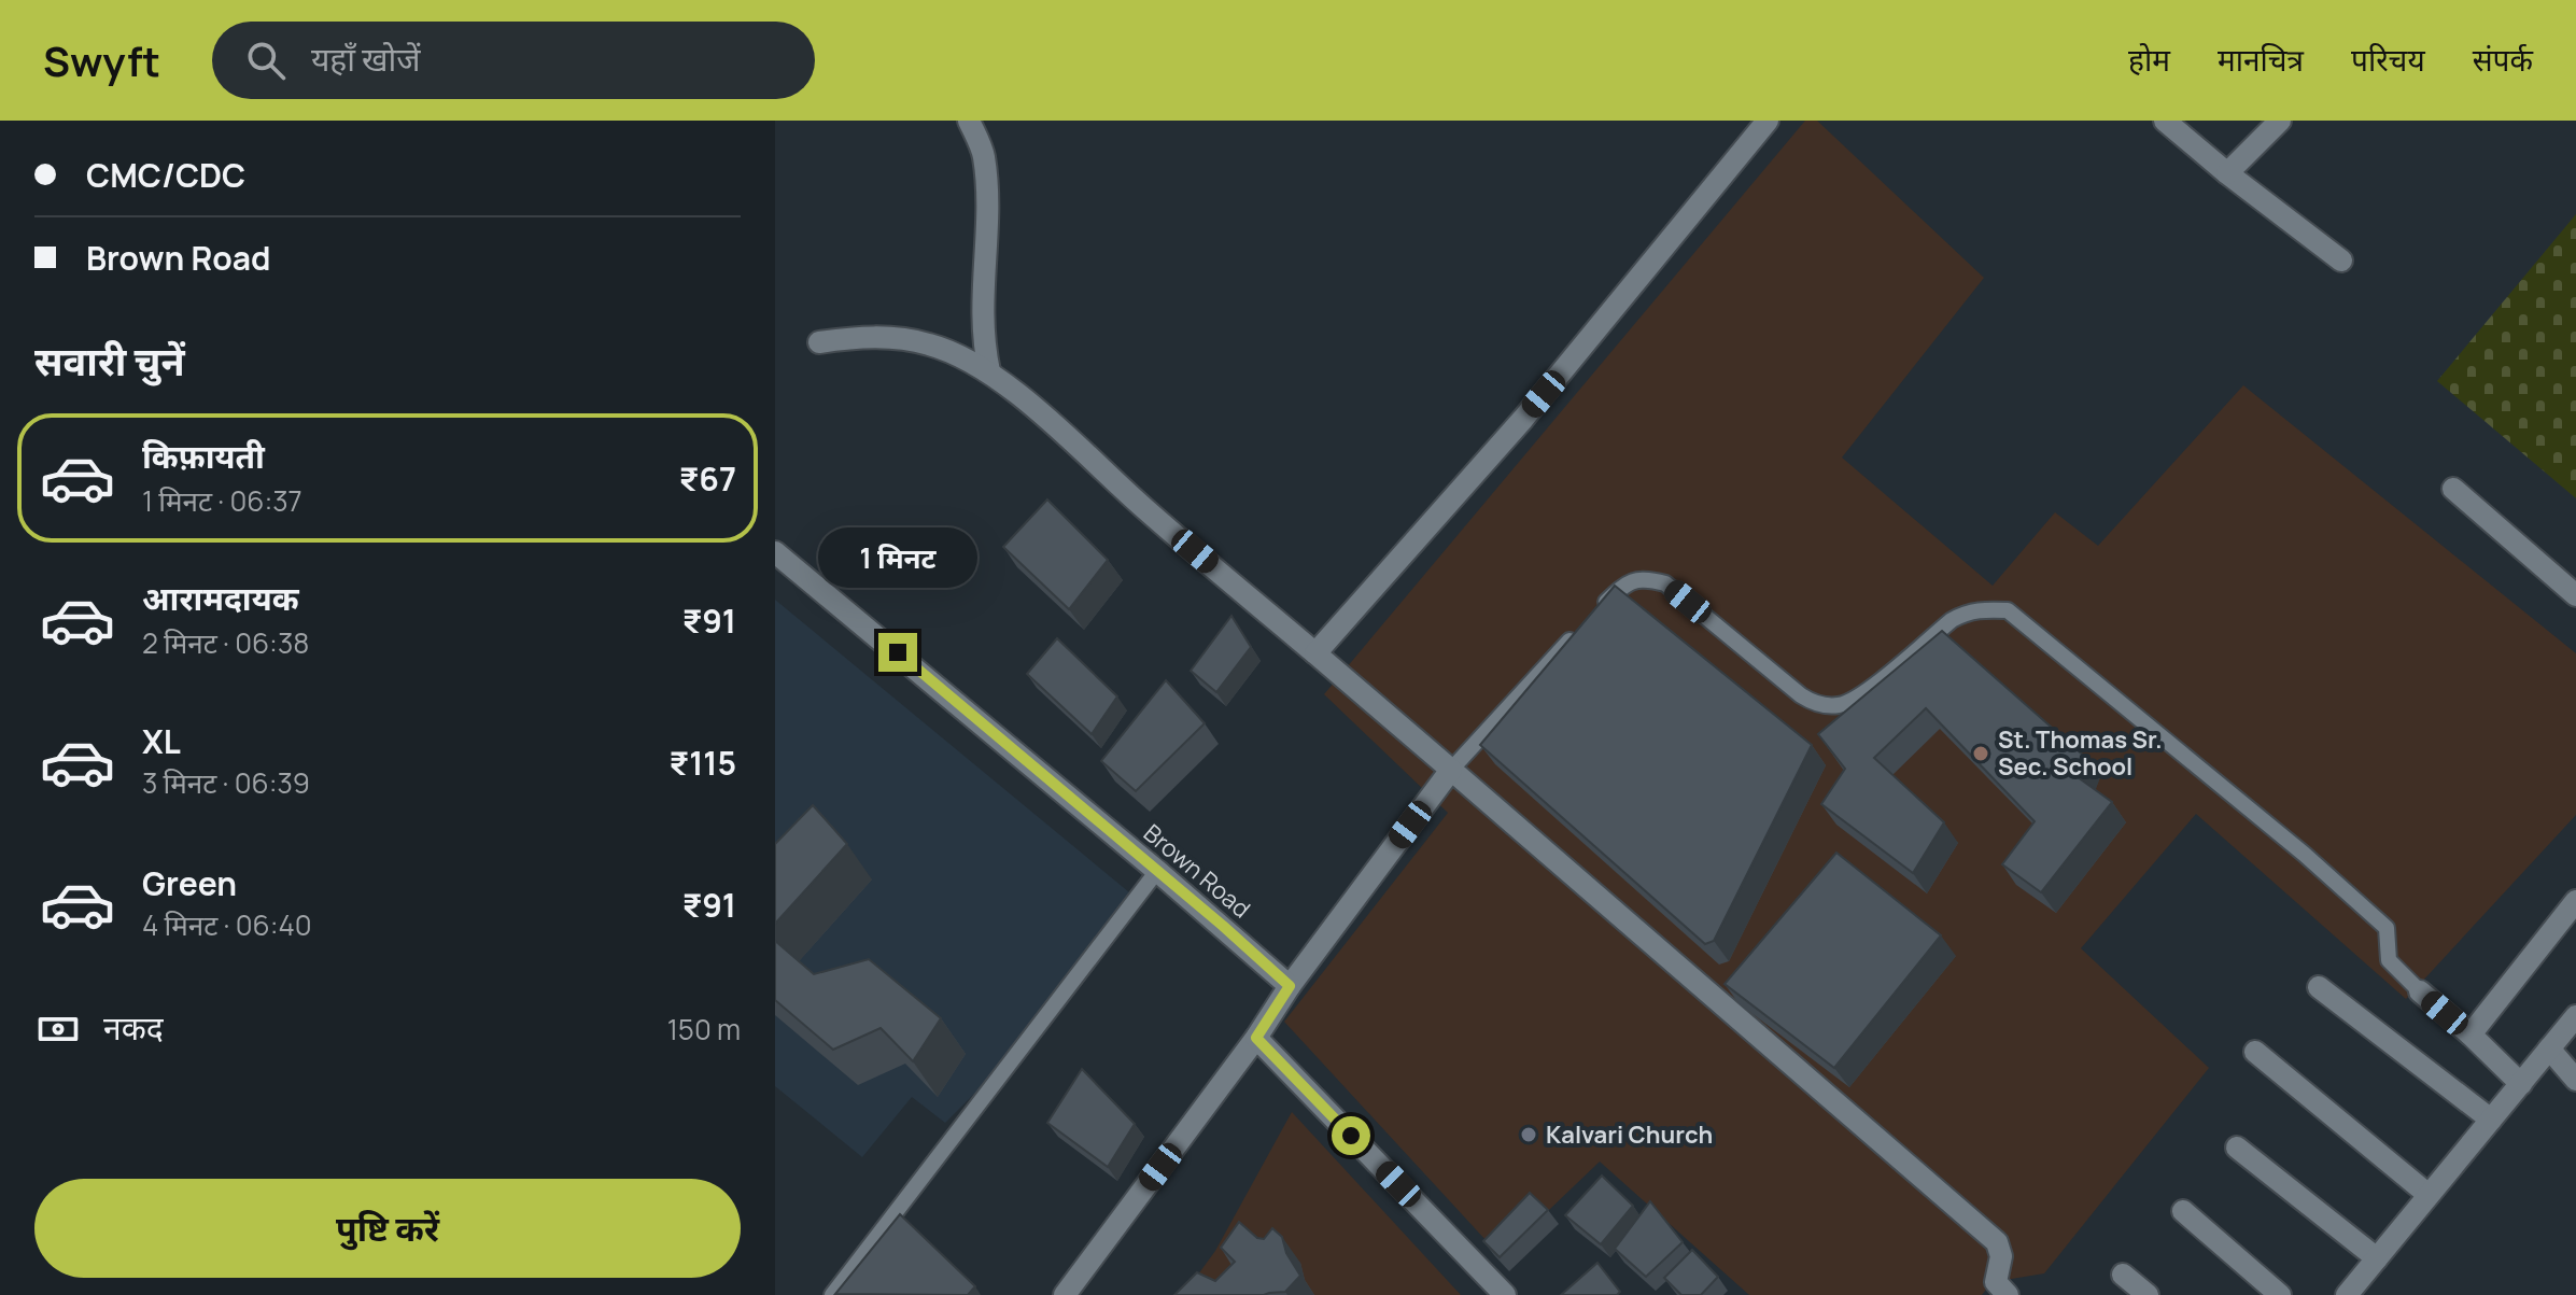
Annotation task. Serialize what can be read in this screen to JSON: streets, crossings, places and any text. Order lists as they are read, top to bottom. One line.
{"streets":{"street":["Brown Road"]},"places":["St. Thomas Sr. Sec. School","Kalvari Church"],"page":{"header":"Swyft","search":"यहाँ खोजें","nav":["होम","मानचित्र","परिचय","संपर्क"],"banner":["CMC/CDC","Brown Road"],"heading":"सवारी चुनें","list":[{"name":"किफ़ायती","note":"1 मिनट · 06:37","value":"₹67"},{"name":"आरामदायक","note":"2 मिनट · 06:38","value":"₹91"},{"name":"XL","note":"3 मिनट · 06:39","value":"₹115"},{"name":"Green","note":"4 मिनट · 06:40","value":"₹91"}],"bubble":"1 मिनट","pay":["नकद","150 m"],"buttons":"पुष्टि करें"}}
